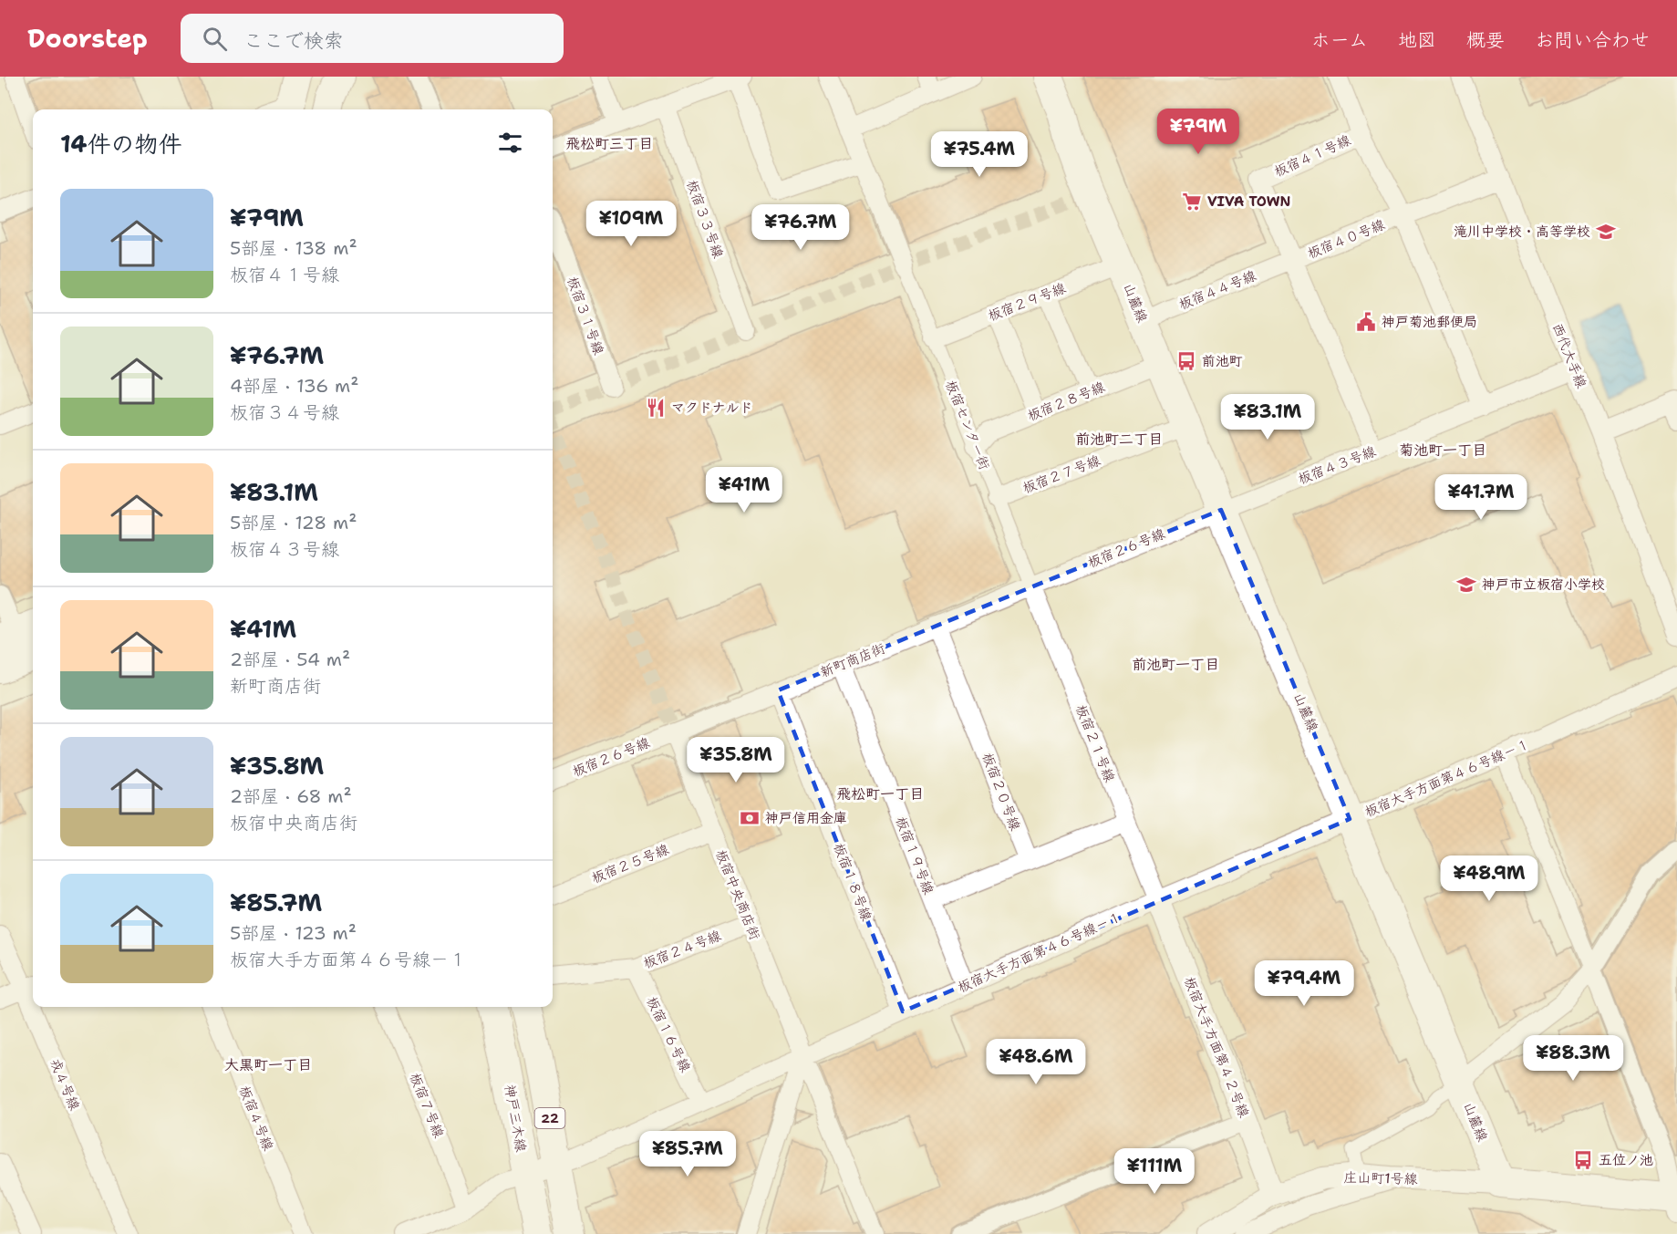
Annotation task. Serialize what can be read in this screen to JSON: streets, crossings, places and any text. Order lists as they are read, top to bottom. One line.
{"streets":{"main road":["山麓線","神戸三木線","22"],"street":["板宿４１号線","板宿３３号線","板宿４０号線","板宿４４号線","板宿２９号線","板宿３１号線","西代大手線","板宿２８号線","板宿センター街","板宿４３号線","板宿２７号線","板宿２６号線","新町商店街","板宿２１号線","板宿大手方面第４６号線－１","板宿２０号線","板宿１９号線","板宿２５号線","板宿１８号線","板宿中央商店街","板宿２４号線","板宿１６号線","板宿大手方面第４２号線","戎４号線","板宿７号線","板宿４号線","庄山町1号線"]},"crossings":[["板宿４１号線","板宿４０号線"],["板宿４１号線","板宿４４号線"],["板宿４０号線","板宿４４号線"],["板宿４０号線","西代大手線"],["板宿４０号線","板宿４３号線"],["板宿４４号線","山麓線"],["板宿２９号線","山麓線"],["板宿２９号線","板宿センター街"],["山麓線","板宿２８号線"],["山麓線","板宿４３号線"],["山麓線","板宿２７号線"],["山麓線","板宿２６号線"],["山麓線","板宿大手方面第４６号線－１"],["山麓線","庄山町1号線"],["西代大手線","板宿４３号線"],["板宿２８号線","板宿センター街"],["板宿センター街","板宿２７号線"],["板宿センター街","板宿２６号線"],["板宿センター街","新町商店街"],["板宿センター街","板宿２１号線"],["板宿４３号線","板宿２６号線"],["板宿２６号線","新町商店街"],["板宿２６号線","板宿２１号線"],["板宿２６号線","板宿中央商店街"],["新町商店街","板宿２１号線"],["新町商店街","板宿２０号線"],["新町商店街","板宿１９号線"],["新町商店街","板宿１８号線"],["新町商店街","板宿中央商店街"],["板宿２１号線","板宿大手方面第４６号線－１"],["板宿２１号線","板宿大手方面第４２号線"],["板宿大手方面第４６号線－１","板宿１９号線"],["板宿大手方面第４６号線－１","板宿１８号線"],["板宿大手方面第４６号線－１","板宿中央商店街"],["板宿大手方面第４６号線－１","板宿１６号線"],["板宿大手方面第４６号線－１","板宿大手方面第４２号線"],["板宿大手方面第４６号線－１","板宿７号線"],["板宿大手方面第４６号線－１","神戸三木線"],["板宿大手方面第４６号線－１","22"],["板宿２５号線","板宿中央商店街"],["板宿中央商店街","板宿２４号線"],["板宿２４号線","板宿１６号線"],["板宿大手方面第４２号線","庄山町1号線"]],"districts":["飛松町三丁目","前池町二丁目","菊池町一丁目","前池町一丁目","飛松町一丁目","大黒町一丁目"],"places":{"supermarket":["VIVA TOWN"],"school or university":["滝川中学校・高等学校","神戸市立板宿小学校"],"public building":["神戸菊池郵便局"],"bus stop":["前池町","五位ノ池"],"restaurant":["マクドナルド"],"bank":["神戸信用金庫"]},"page":{"header":"Doorstep","search":"ここで検索","nav":["ホーム","地図","概要","お問い合わせ"],"price":["¥79M","¥75.4M","¥109M","¥76.7M","¥83.1M","¥41M","¥41.7M","¥35.8M","¥48.9M","¥79.4M","¥88.3M","¥48.6M","¥85.7M","¥111M"],"heading":"14件の物件","list":[{"name":"¥79M","note":"5部屋 · 138 m² · 板宿４１号線"},{"name":"¥76.7M","note":"4部屋 · 136 m² · 板宿３４号線"},{"name":"¥83.1M","note":"5部屋 · 128 m² · 板宿４３号線"},{"name":"¥41M","note":"2部屋 · 54 m² · 新町商店街"},{"name":"¥35.8M","note":"2部屋 · 68 m² · 板宿中央商店街"},{"name":"¥85.7M","note":"5部屋 · 123 m² · 板宿大手方面第４６号線－１"}]}}
